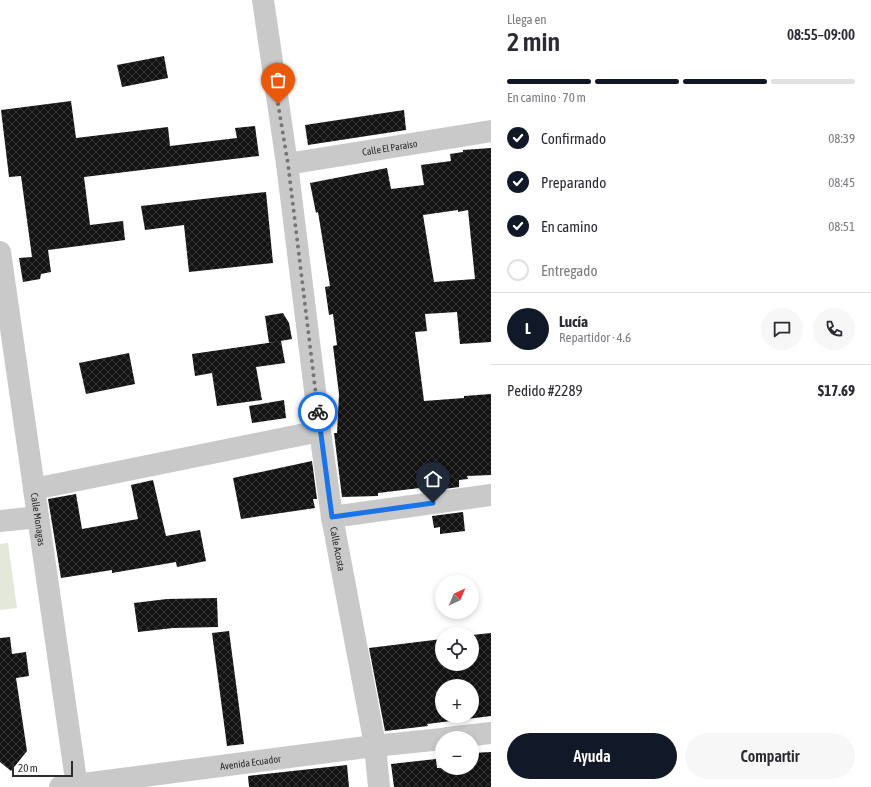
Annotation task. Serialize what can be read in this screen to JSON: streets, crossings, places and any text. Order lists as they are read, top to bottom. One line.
{"streets":{"street":["Calle El Paraiso","Calle Monagas","Calle Acosta","Avenida Ecuador"]},"crossings":[["Calle El Paraiso","Calle Acosta"],["Calle Monagas","Avenida Ecuador"],["Calle Acosta","Avenida Ecuador"]],"scale_bar":"20 m","north":"top right","page":{"heading":["2 min","Llega en","08:55–09:00"],"panel":["Lucía","Repartidor · 4.6","Pedido #2289","$17.69"],"bar":"En camino · 70 m","list":[["Confirmado","08:39"],["Preparando","08:45"],["En camino","08:51"],"Entregado"],"round":"L","map_buttons":["+","−"],"buttons":["Ayuda","Compartir"],"scale":"20 m"}}
